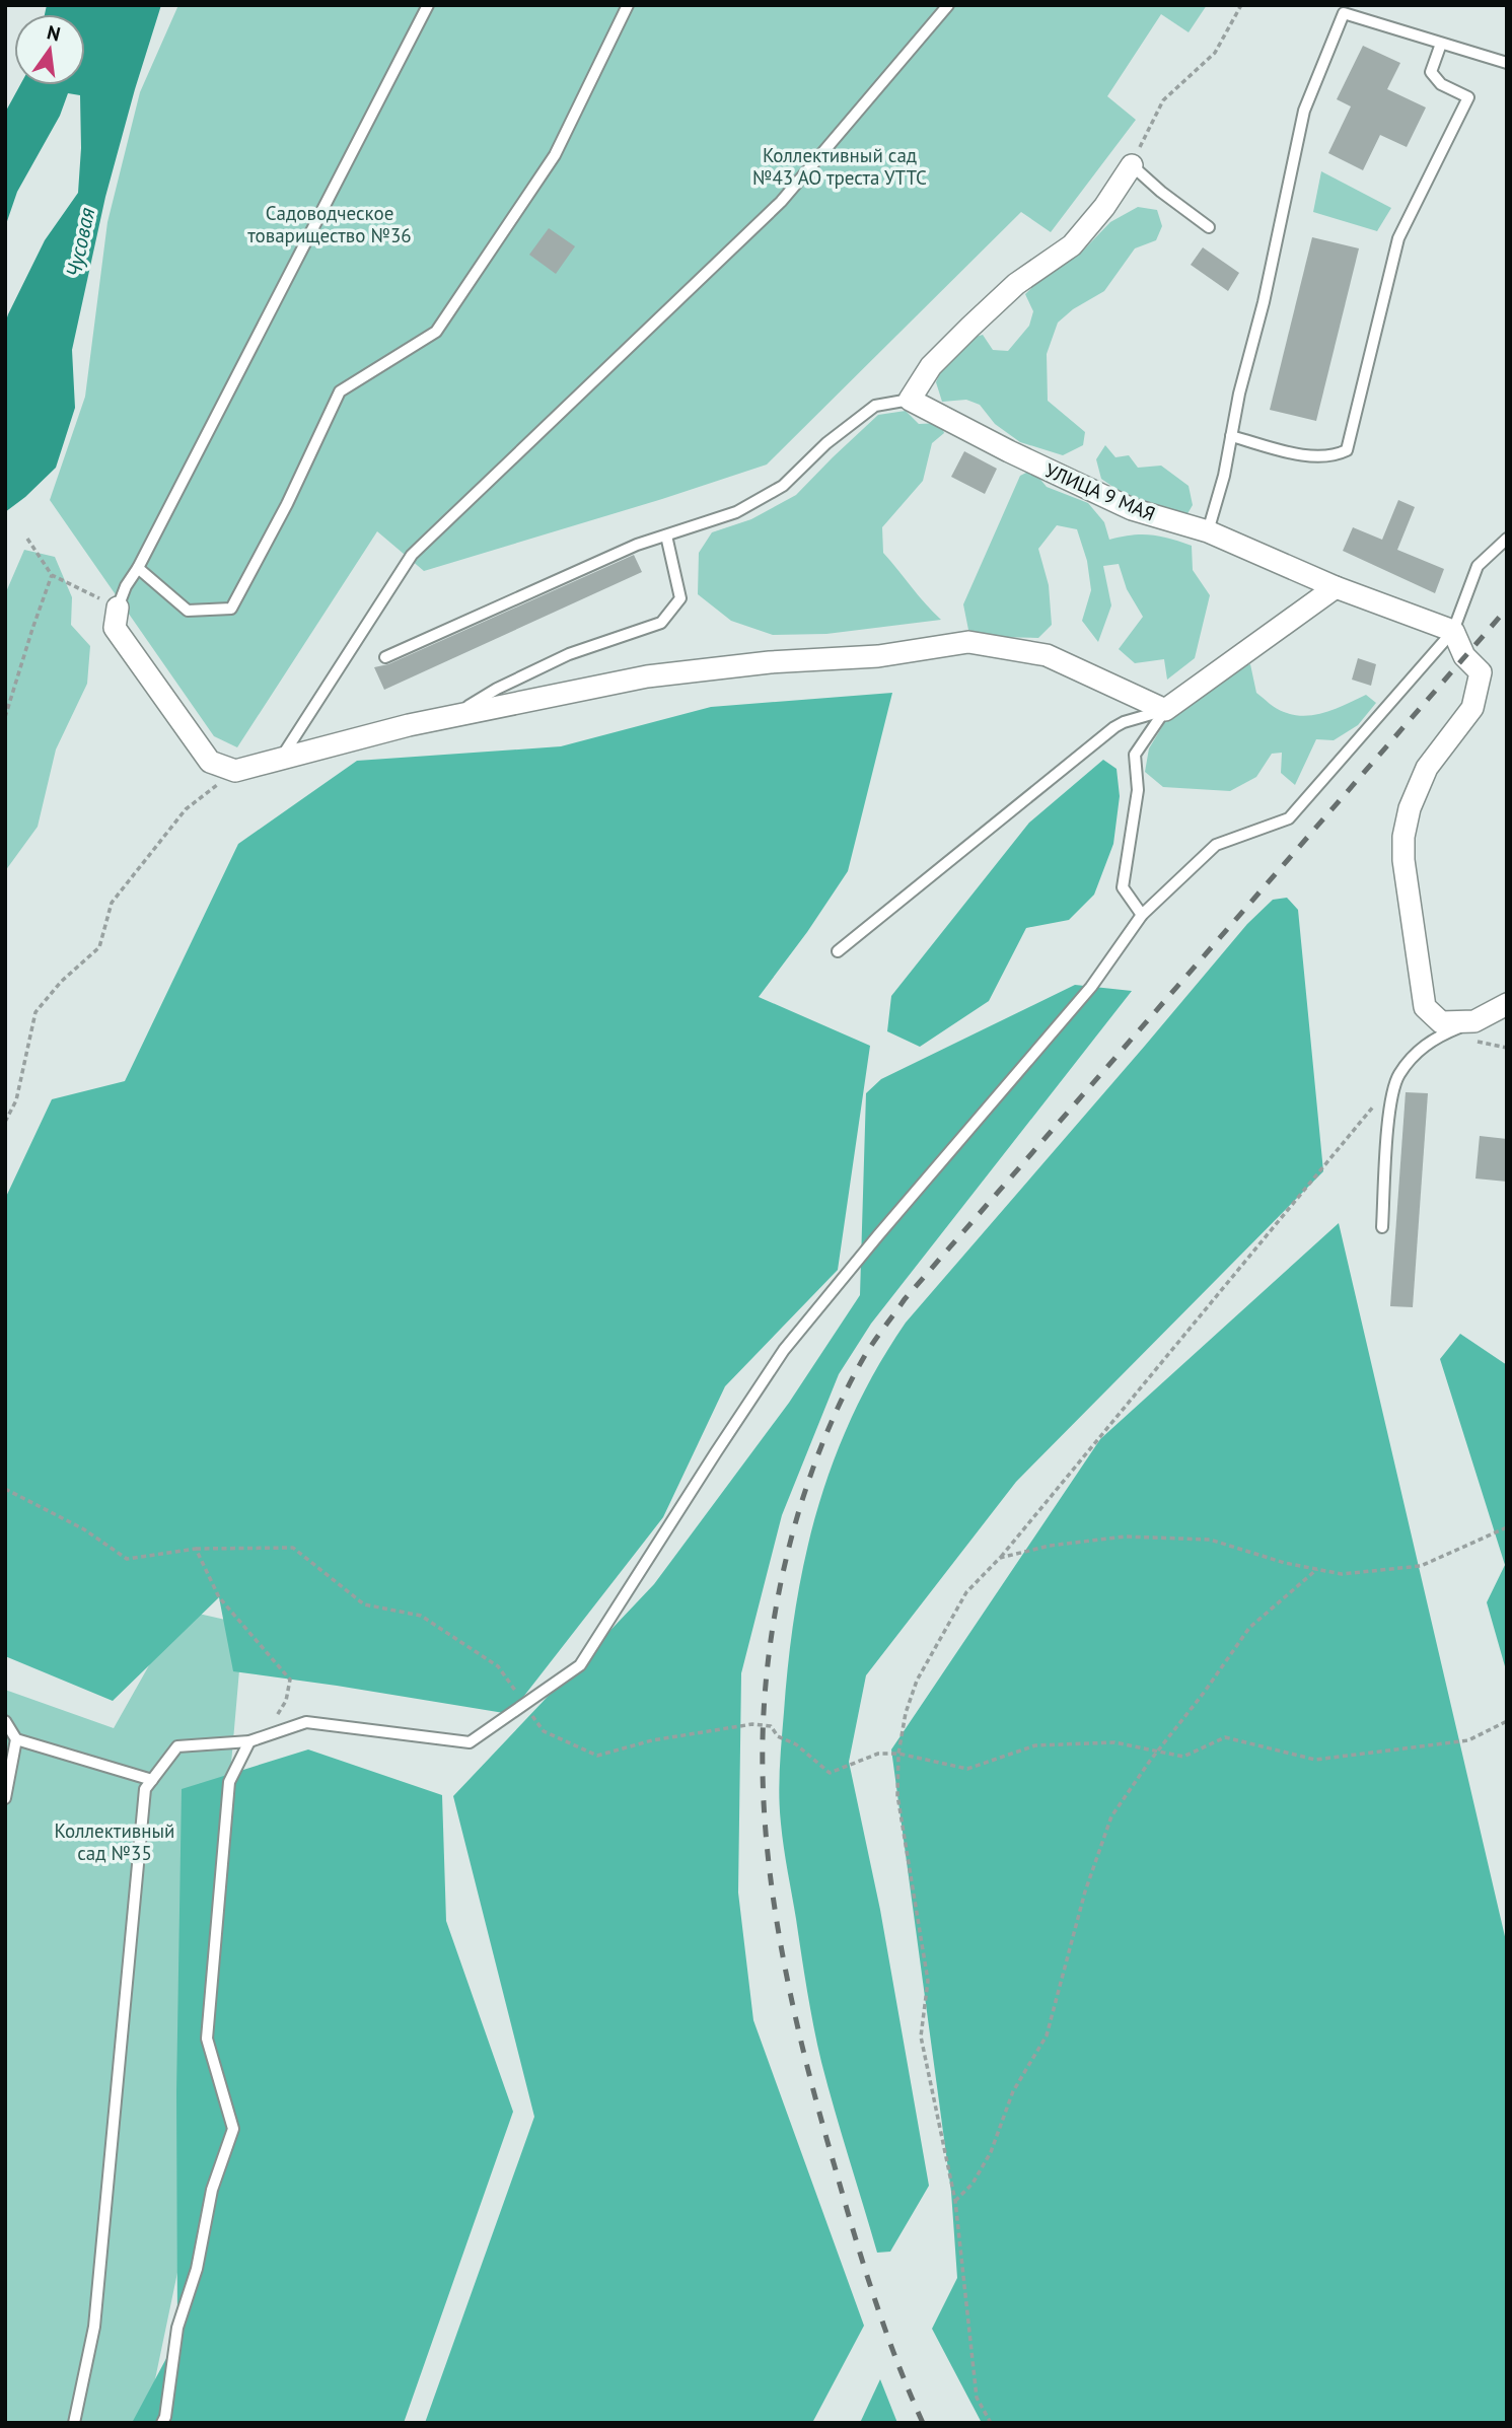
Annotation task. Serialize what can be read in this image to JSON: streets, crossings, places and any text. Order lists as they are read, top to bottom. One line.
{"streets":{"street":["УЛИЦА 9 МАЯ"]},"water":["Чусовая"],"parks":["Коллективный сад №43 АО треста УТТС","Садоводческое товарищество №36","Коллективный сад №35"],"north":"top"}
